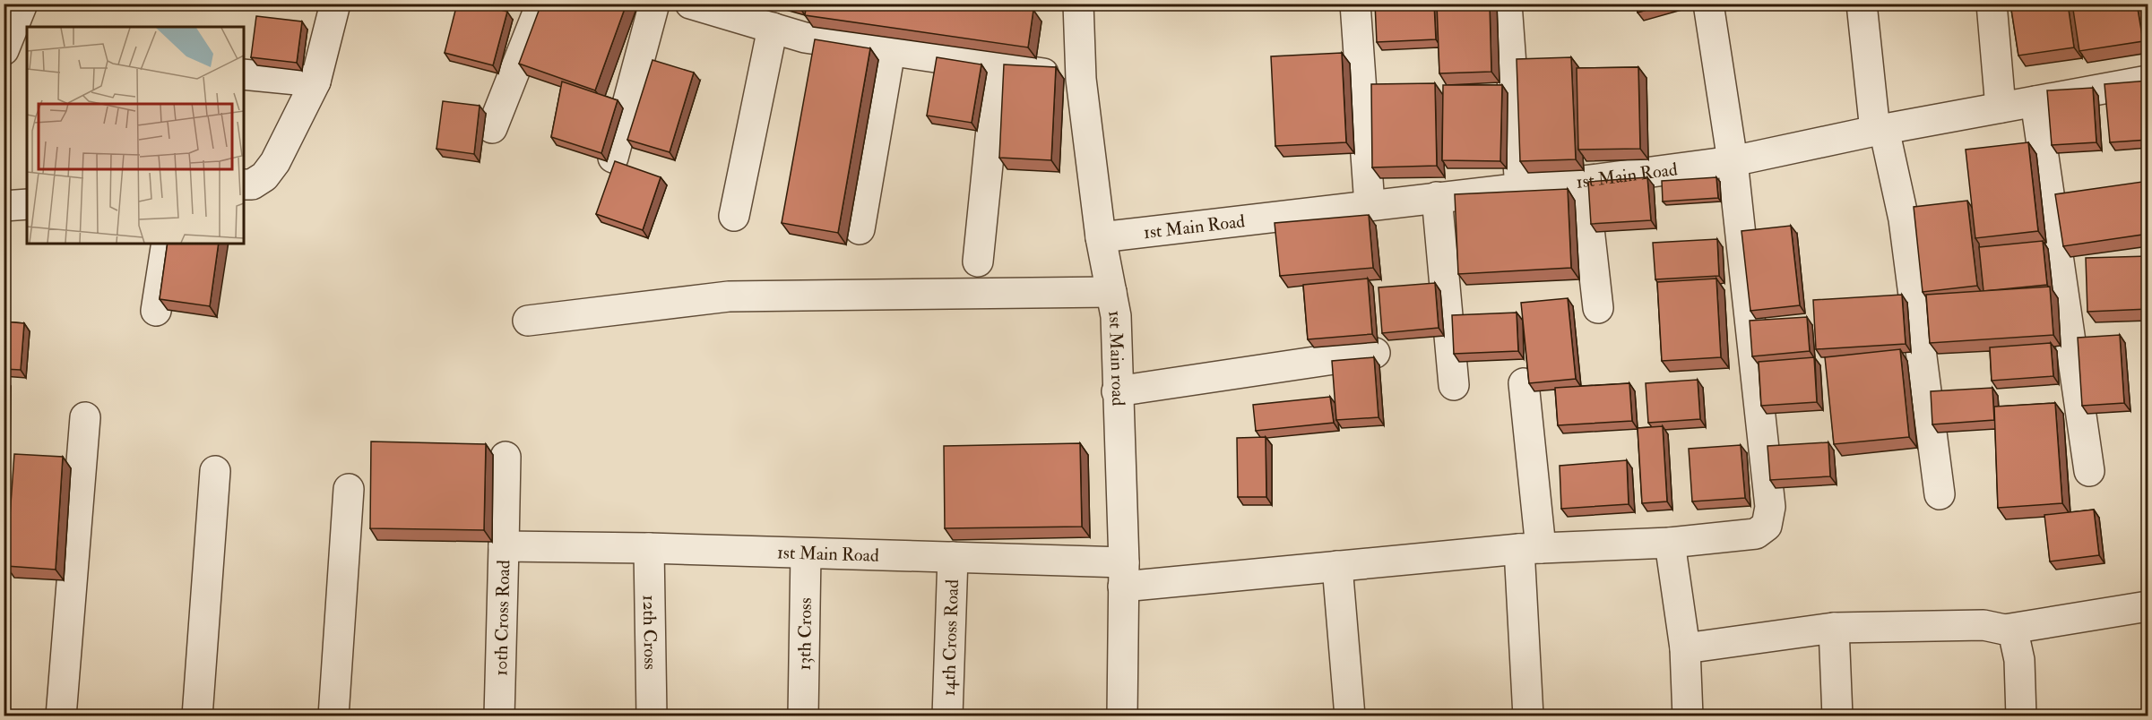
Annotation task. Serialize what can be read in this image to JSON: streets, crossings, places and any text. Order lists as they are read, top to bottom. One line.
{"streets":{"street":["1st Main Road","1st Main road","10th Cross Road","12th Cross","13th Cross","14th Cross Road"]},"crossings":[["1st Main Road","1st Main road"],["1st Main Road","10th Cross Road"],["1st Main Road","12th Cross"],["1st Main Road","13th Cross"],["1st Main Road","14th Cross Road"]]}
